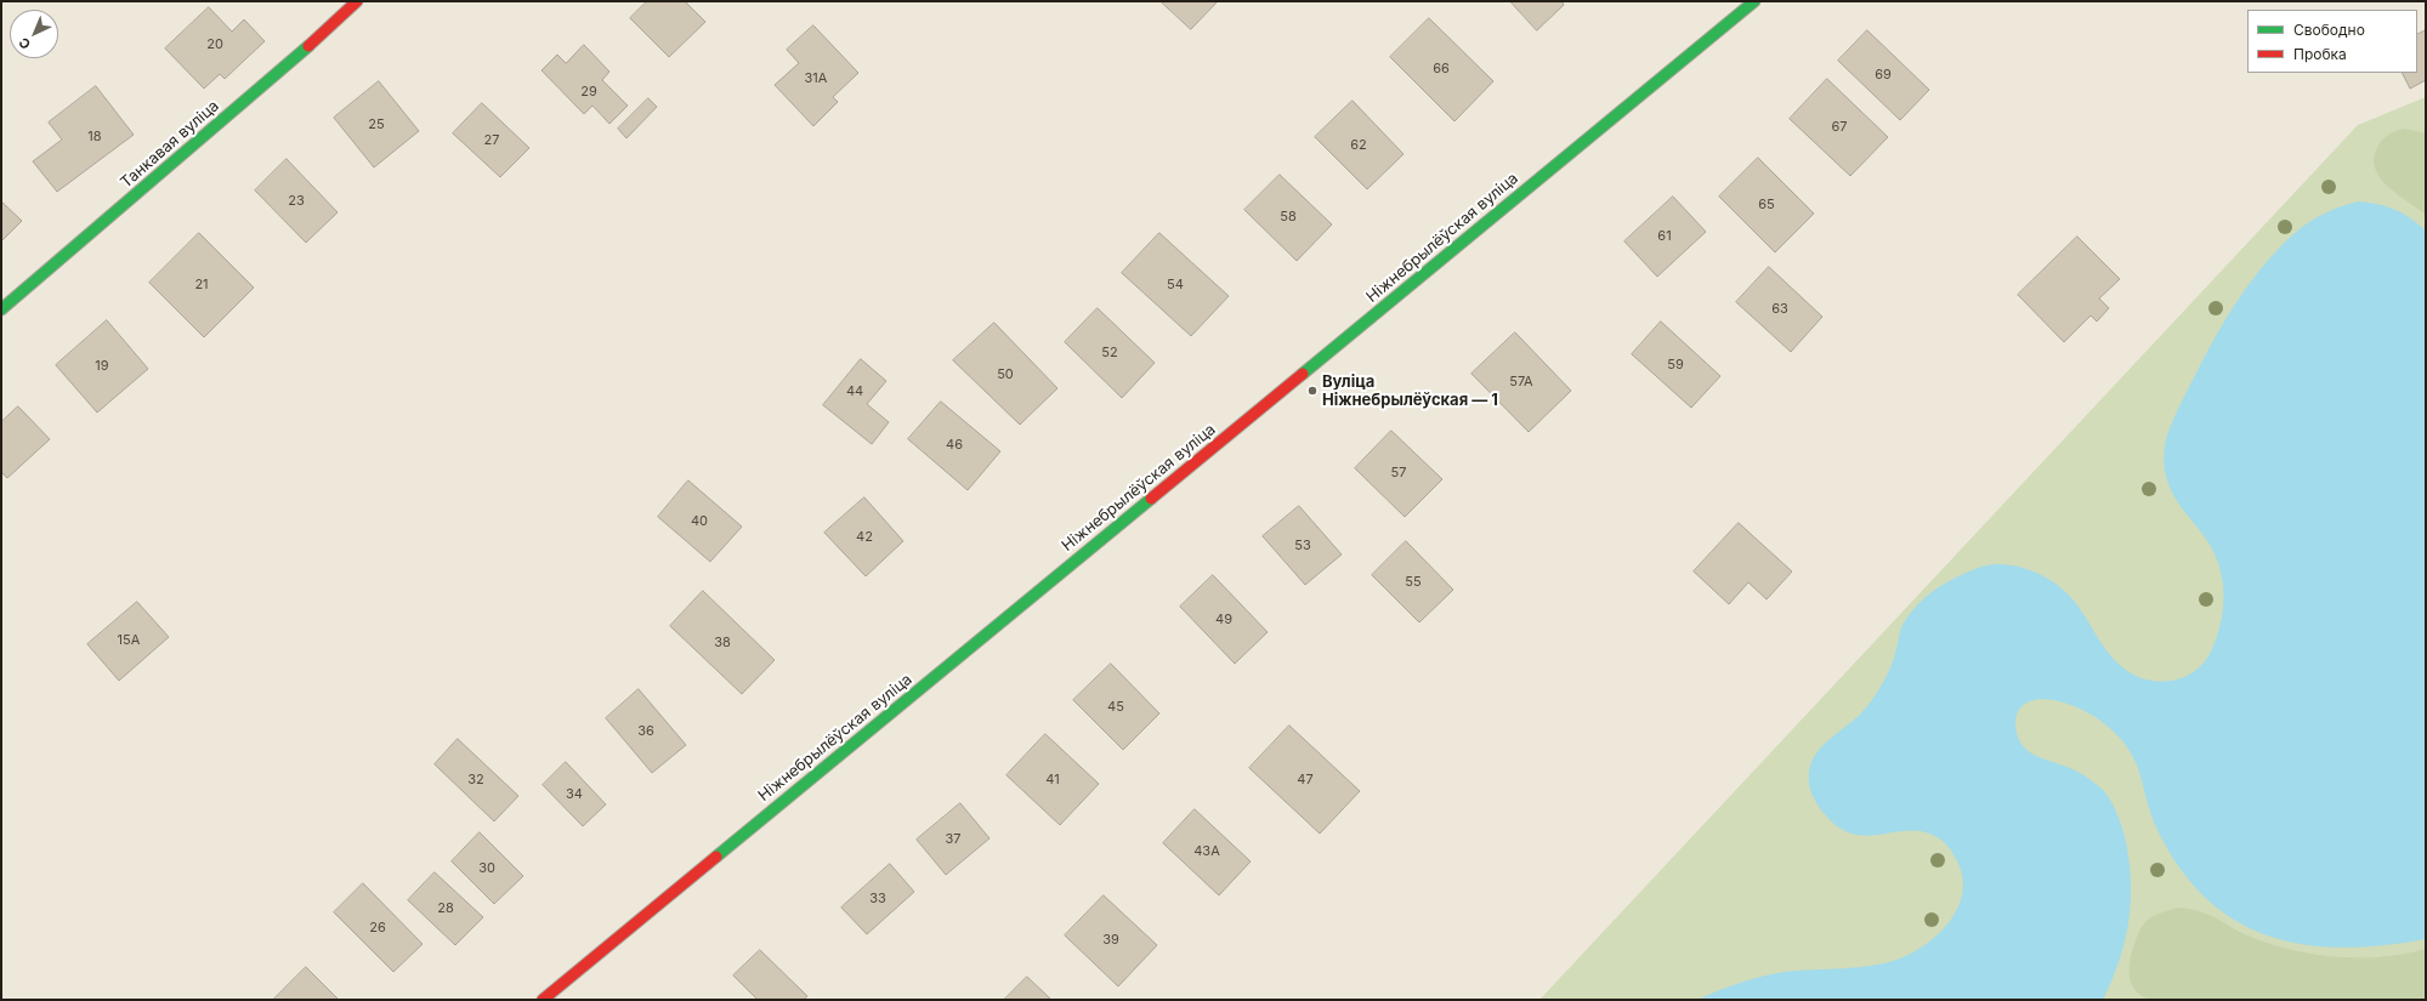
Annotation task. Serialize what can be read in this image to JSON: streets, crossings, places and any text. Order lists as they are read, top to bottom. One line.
{"streets":{"street":["Танкавая вуліца","Ніжнебрылёўская вуліца"]},"places":["Вуліца Ніжнебрылёўская — 1"],"house_numbers":["20","66","69","31А","29","25","67","18","27","62","23","65","58","61","21","54","63","52","59","19","50","57А","44","46","57","40","42","53","55","49","15А","38","45","36","32","41","47","34","37","43А","30","33","28","26","39"],"legend":["Свободно","Пробка"],"north":"bottom left"}
